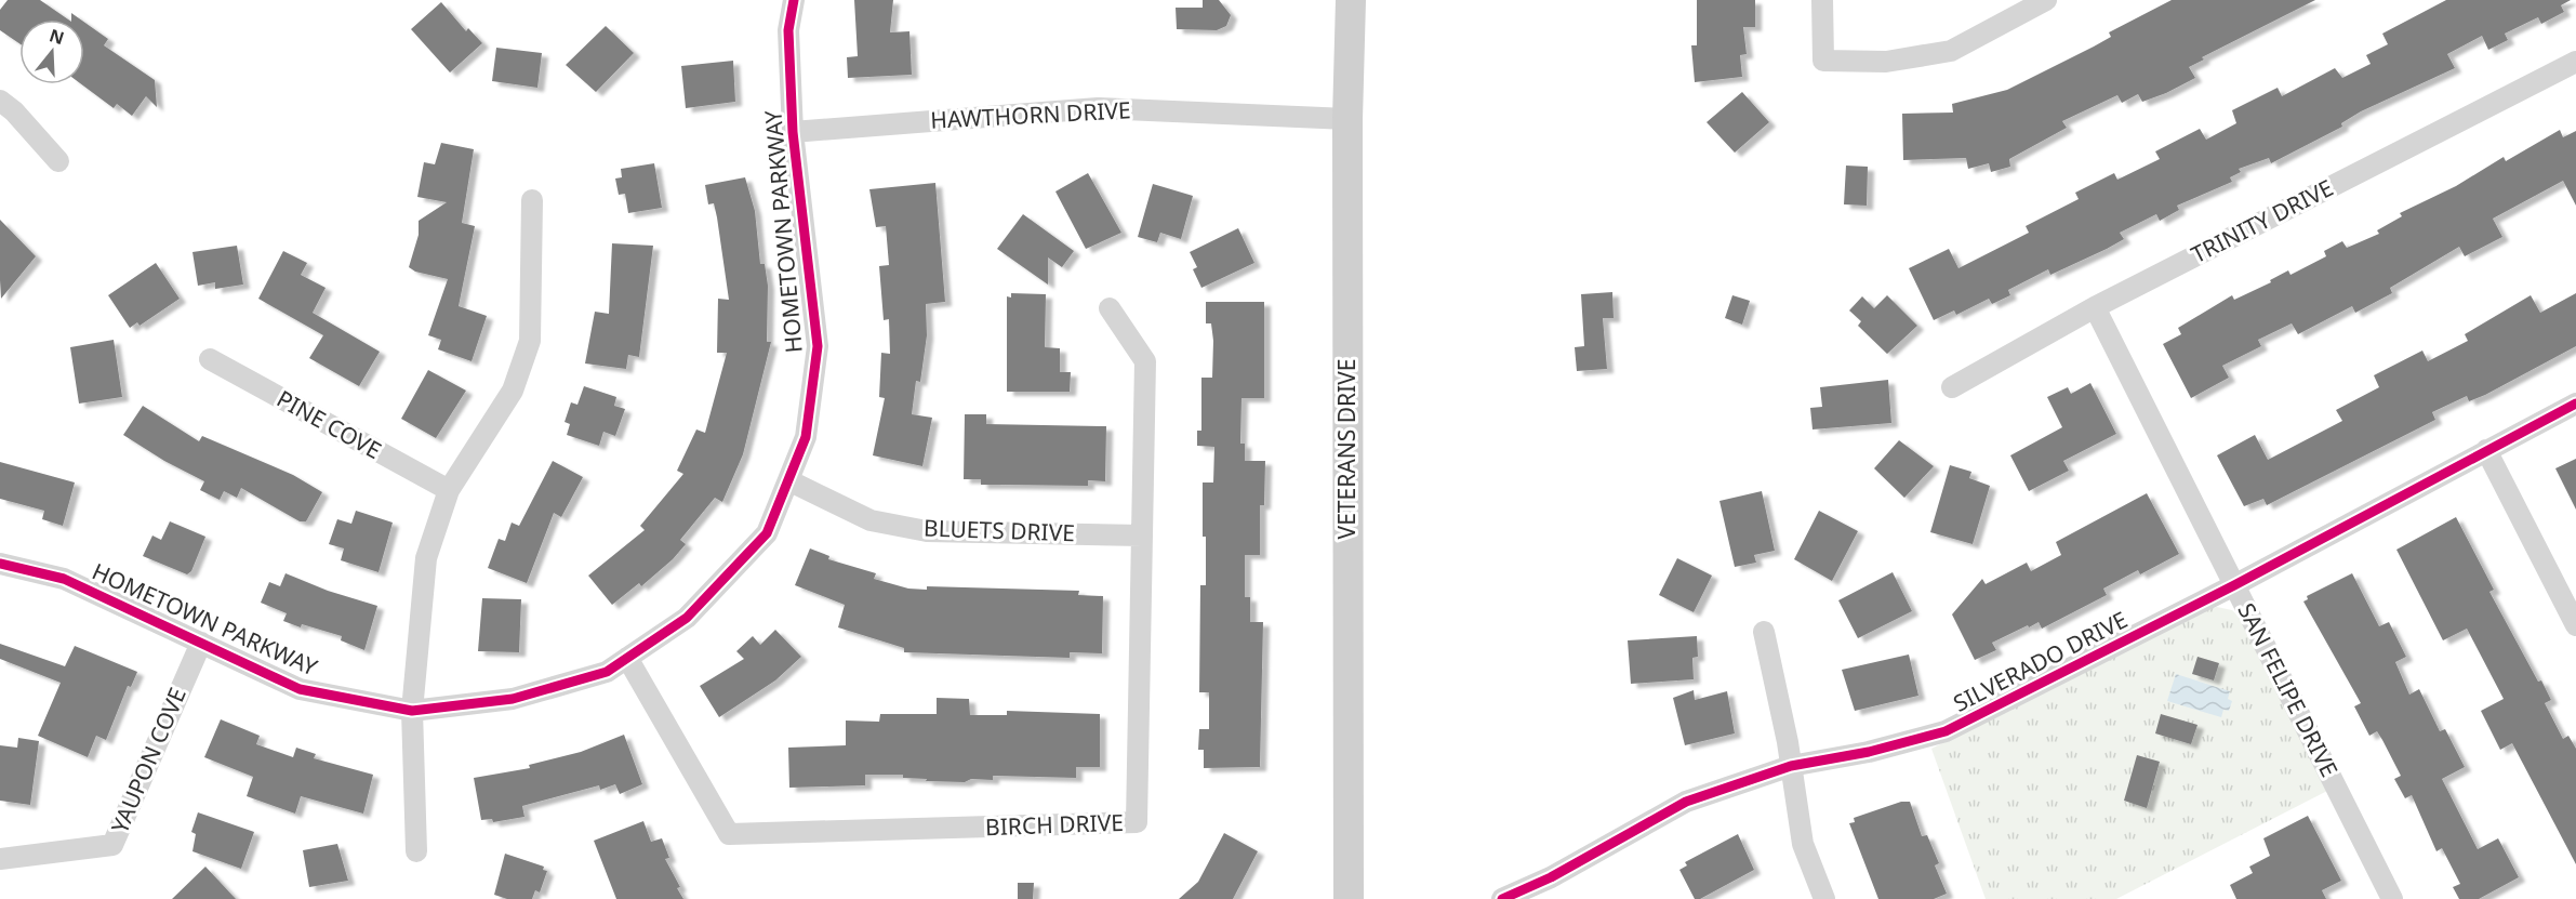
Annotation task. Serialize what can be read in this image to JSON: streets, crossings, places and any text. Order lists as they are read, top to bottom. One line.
{"streets":{"main road":["VETERANS DRIVE"],"street":["HAWTHORN DRIVE","TRINITY DRIVE","HOMETOWN PARKWAY","PINE COVE","BLUETS DRIVE","SILVERADO DRIVE","SAN FELIPE DRIVE","YAUPON COVE","BIRCH DRIVE"]},"crossings":[["HAWTHORN DRIVE","HOMETOWN PARKWAY"],["HAWTHORN DRIVE","VETERANS DRIVE"],["TRINITY DRIVE","SAN FELIPE DRIVE"],["HOMETOWN PARKWAY","BLUETS DRIVE"],["HOMETOWN PARKWAY","YAUPON COVE"],["HOMETOWN PARKWAY","BIRCH DRIVE"],["BLUETS DRIVE","BIRCH DRIVE"],["SILVERADO DRIVE","SAN FELIPE DRIVE"]],"north":"top"}
